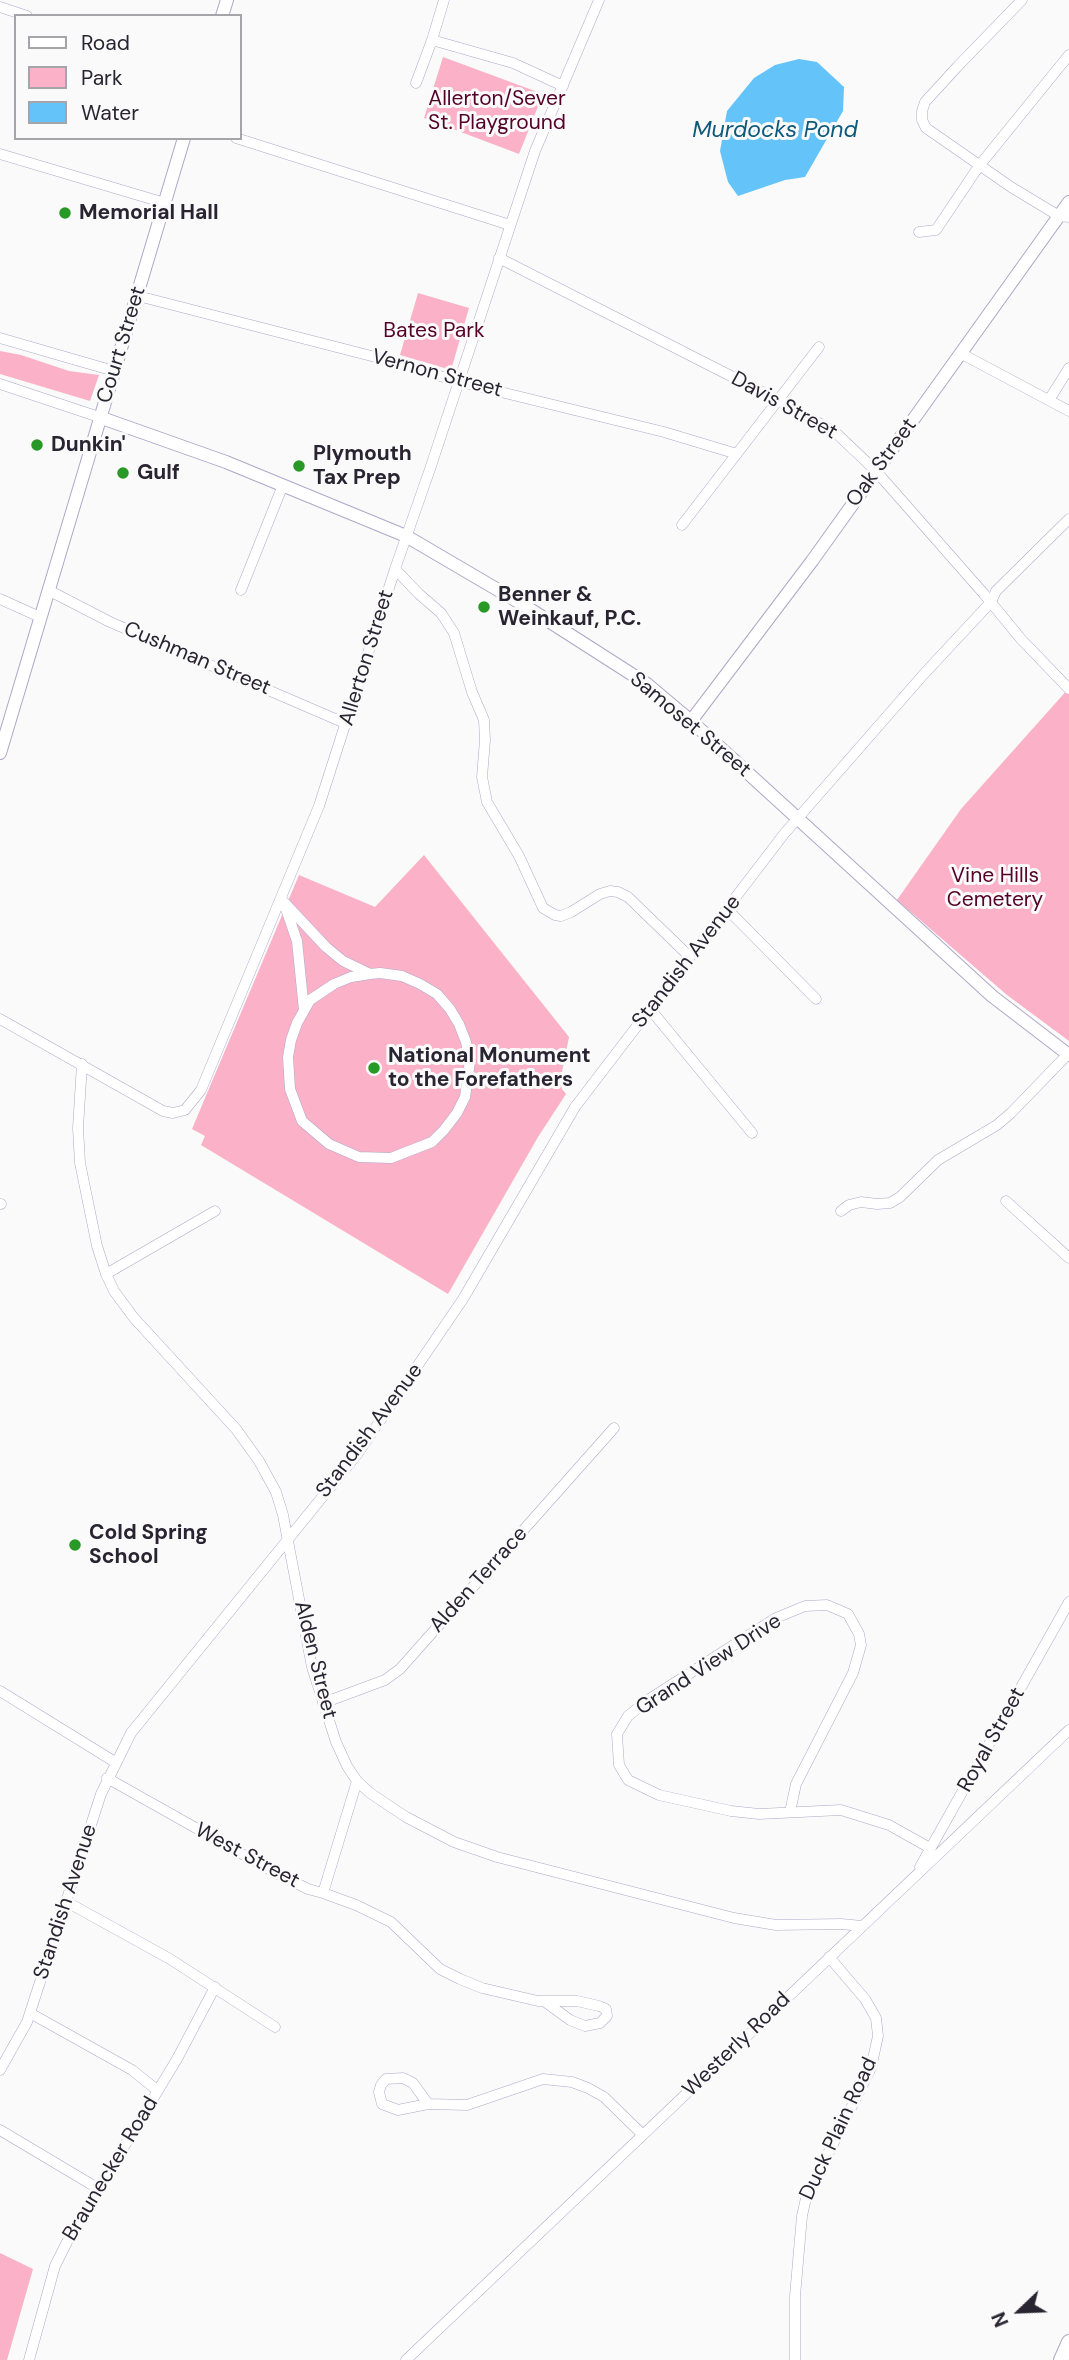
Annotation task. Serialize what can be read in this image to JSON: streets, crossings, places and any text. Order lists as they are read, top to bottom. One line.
{"streets":{"main road":["Court Street","Oak Street","Samoset Street"],"street":["Vernon Street","Davis Street","Allerton Street","Cushman Street","Standish Avenue","Alden Terrace","Alden Street","Grand View Drive","Royal Street","West Street","Westerly Road","Duck Plain Road","Braunecker Road"]},"crossings":[["Court Street","Vernon Street"],["Court Street","Cushman Street"],["Court Street","Samoset Street"],["Vernon Street","Allerton Street"],["Davis Street","Oak Street"],["Davis Street","Allerton Street"],["Davis Street","Standish Avenue"],["Oak Street","Samoset Street"],["Allerton Street","Cushman Street"],["Allerton Street","Samoset Street"],["Allerton Street","Alden Street"],["Samoset Street","Standish Avenue"],["Standish Avenue","Alden Street"],["Standish Avenue","West Street"],["Alden Terrace","Alden Street"],["Alden Street","West Street"],["Alden Street","Westerly Road"],["Grand View Drive","Royal Street"],["Royal Street","Westerly Road"],["Westerly Road","Duck Plain Road"]],"water":["Murdocks Pond"],"parks":["Allerton/Sever St. Playground","Bates Park","Vine Hills Cemetery"],"places":["Memorial Hall","Dunkin'","Plymouth Tax Prep","Gulf","Benner & Weinkauf, P.C.","National Monument to the Forefathers","Cold Spring School"],"legend":["Road","Park","Water"],"north":"bottom left"}
